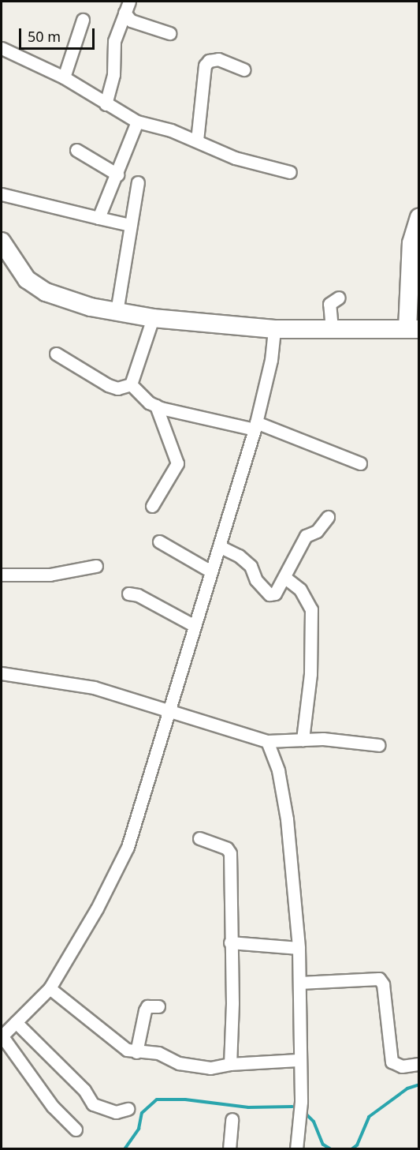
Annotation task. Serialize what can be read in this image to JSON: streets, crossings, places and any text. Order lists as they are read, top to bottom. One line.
{"scale_bar":"50 m"}
